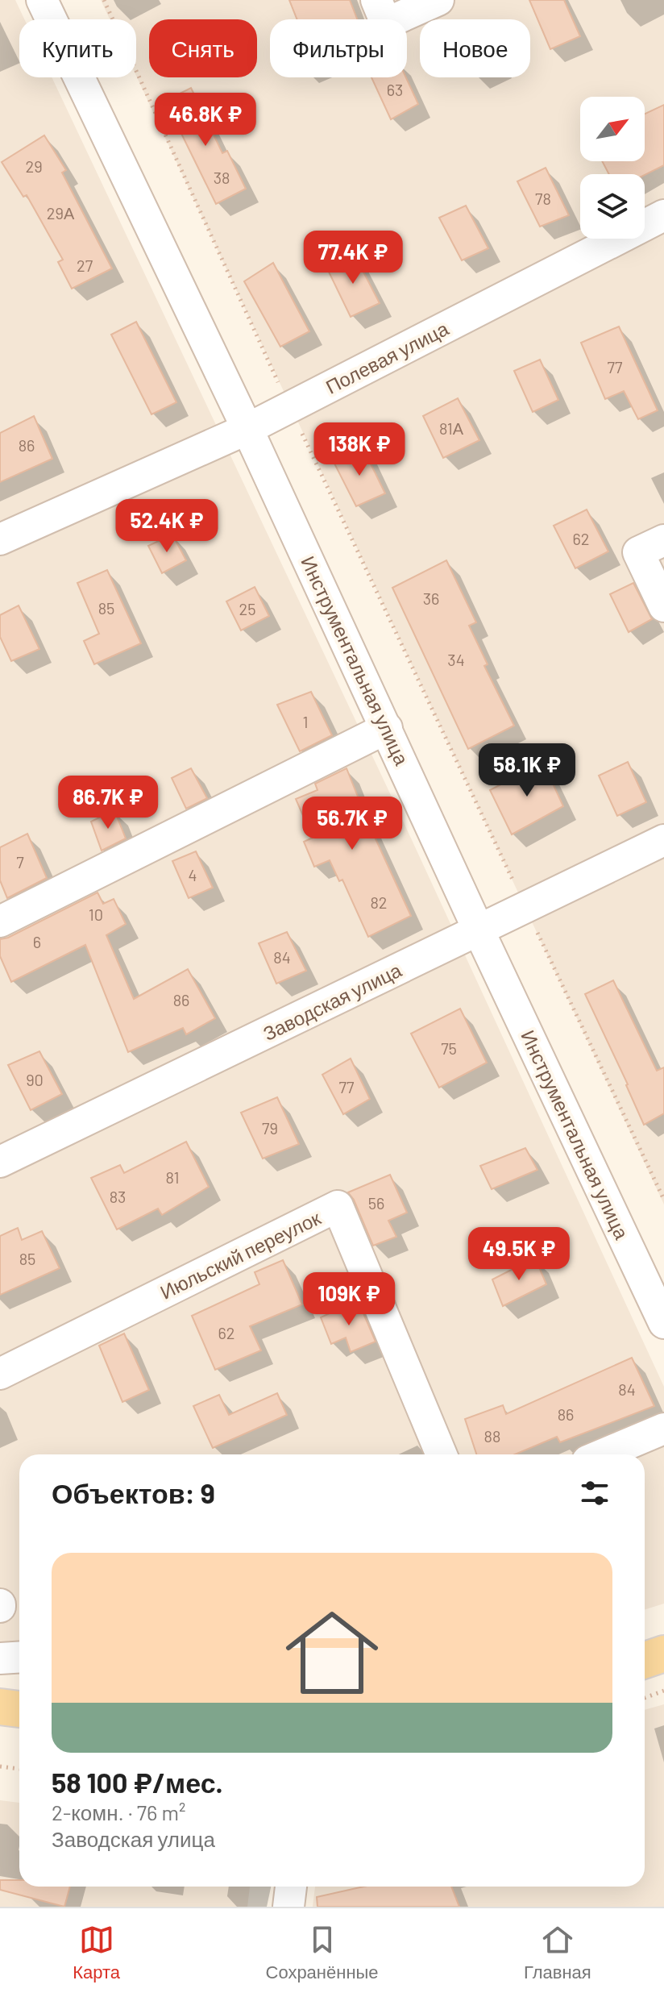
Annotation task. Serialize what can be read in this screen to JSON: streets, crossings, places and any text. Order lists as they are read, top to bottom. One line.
{"streets":{"street":["Полевая улица","Инструментальная улица","Заводская улица","Июльский переулок"]},"crossings":[["Полевая улица","Инструментальная улица"],["Инструментальная улица","Заводская улица"]],"house_numbers":["63","29","38","78","29А","27","77","81А","86","62","36","85","25","34","1","7","4","82","10","6","84","86","75","90","77","79","81","83","56","85","62","84","86","88"],"north":"top right","page":{"chip":["Купить","Снять","Фильтры","Новое"],"price":["46.8K ₽","77.4K ₽","138K ₽","52.4K ₽","58.1K ₽","86.7K ₽","56.7K ₽","49.5K ₽","109K ₽"],"heading":"Объектов: 9","list":[{"name":"58 100 ₽/мес.","note":"2-комн. · 76 m² · Заводская улица"}],"tabs":["Карта","Сохранённые","Главная"]}}
